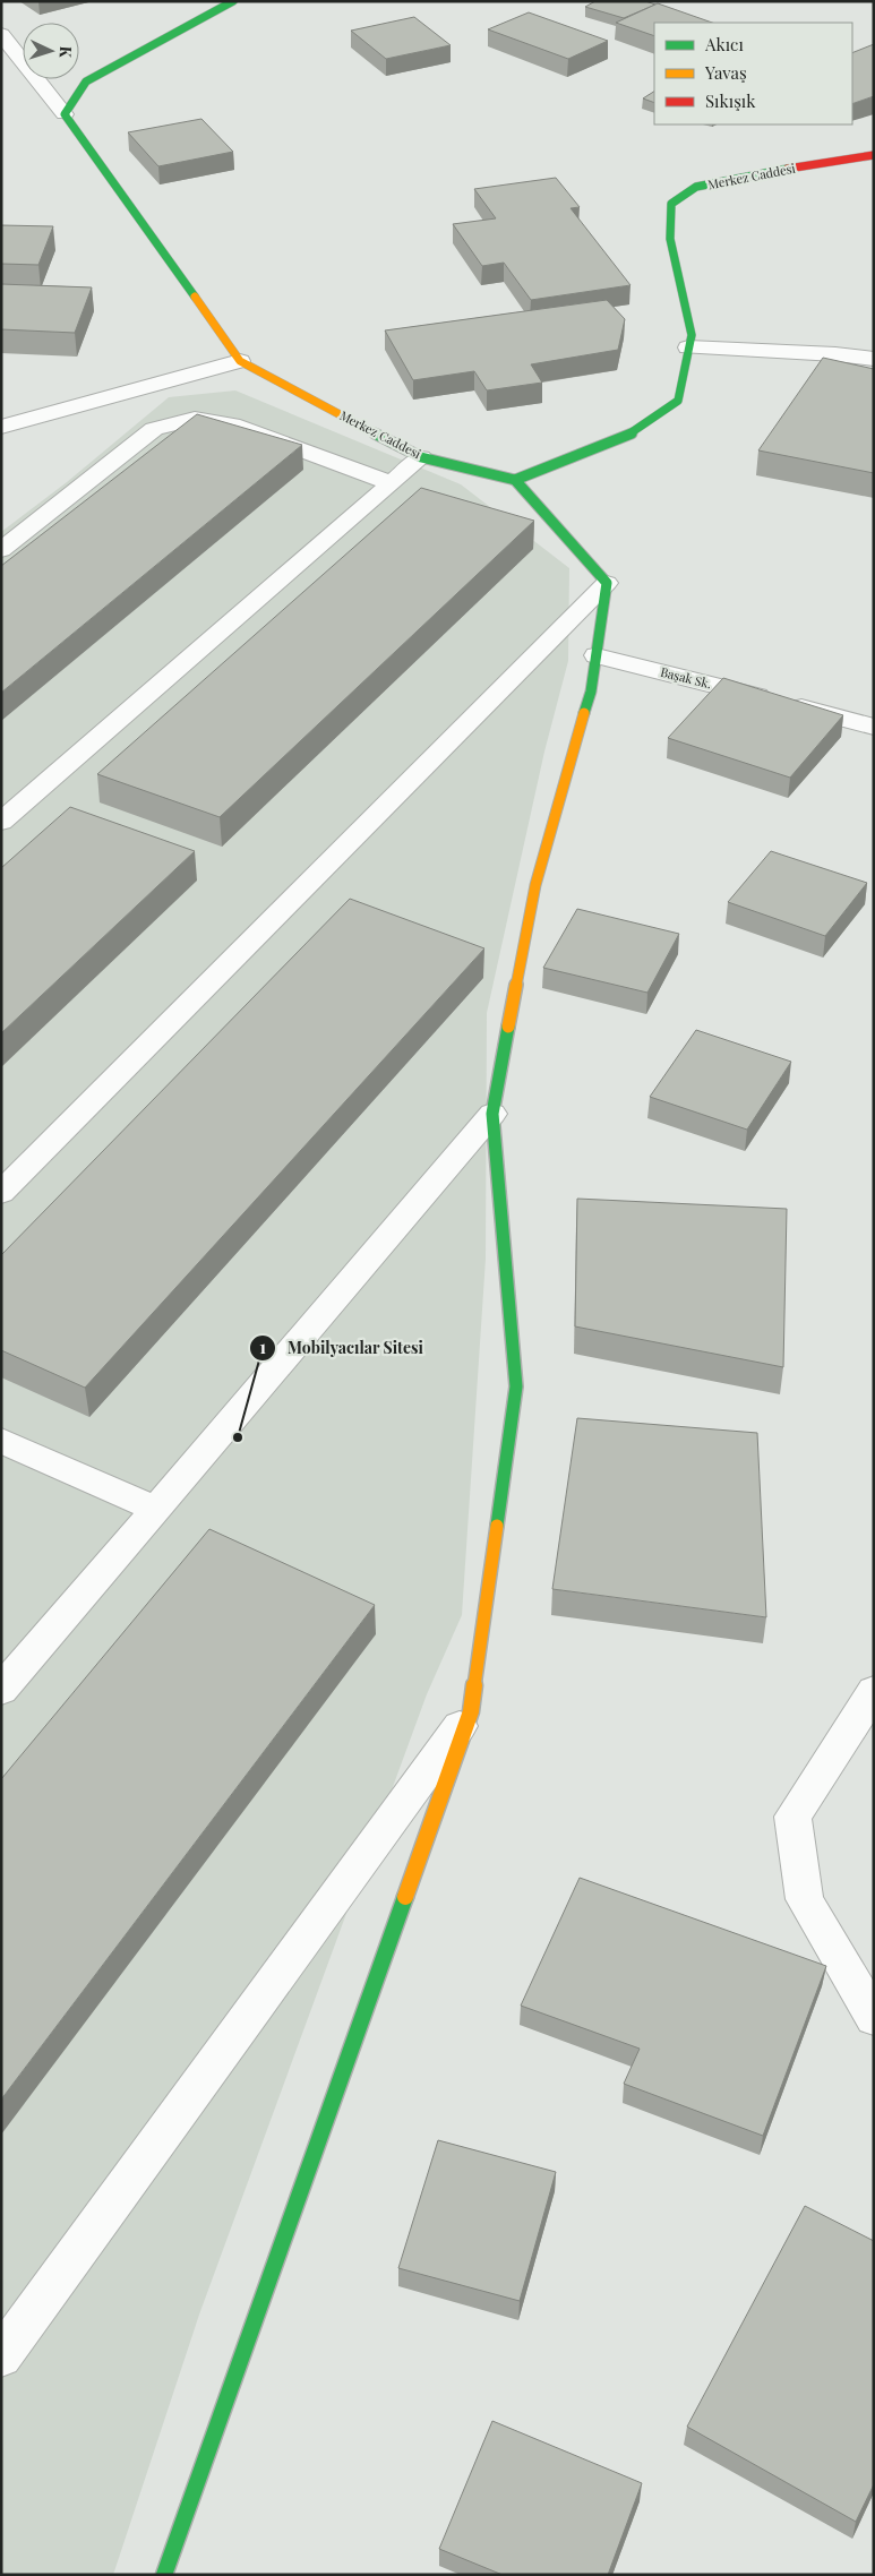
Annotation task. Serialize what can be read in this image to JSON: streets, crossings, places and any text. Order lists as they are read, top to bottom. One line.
{"streets":{"street":["Merkez Caddesi","Başak Sk."]},"places":["Mobilyacılar Sitesi"],"legend":["Akıcı","Yavaş","Sıkışık"],"north":"right"}
